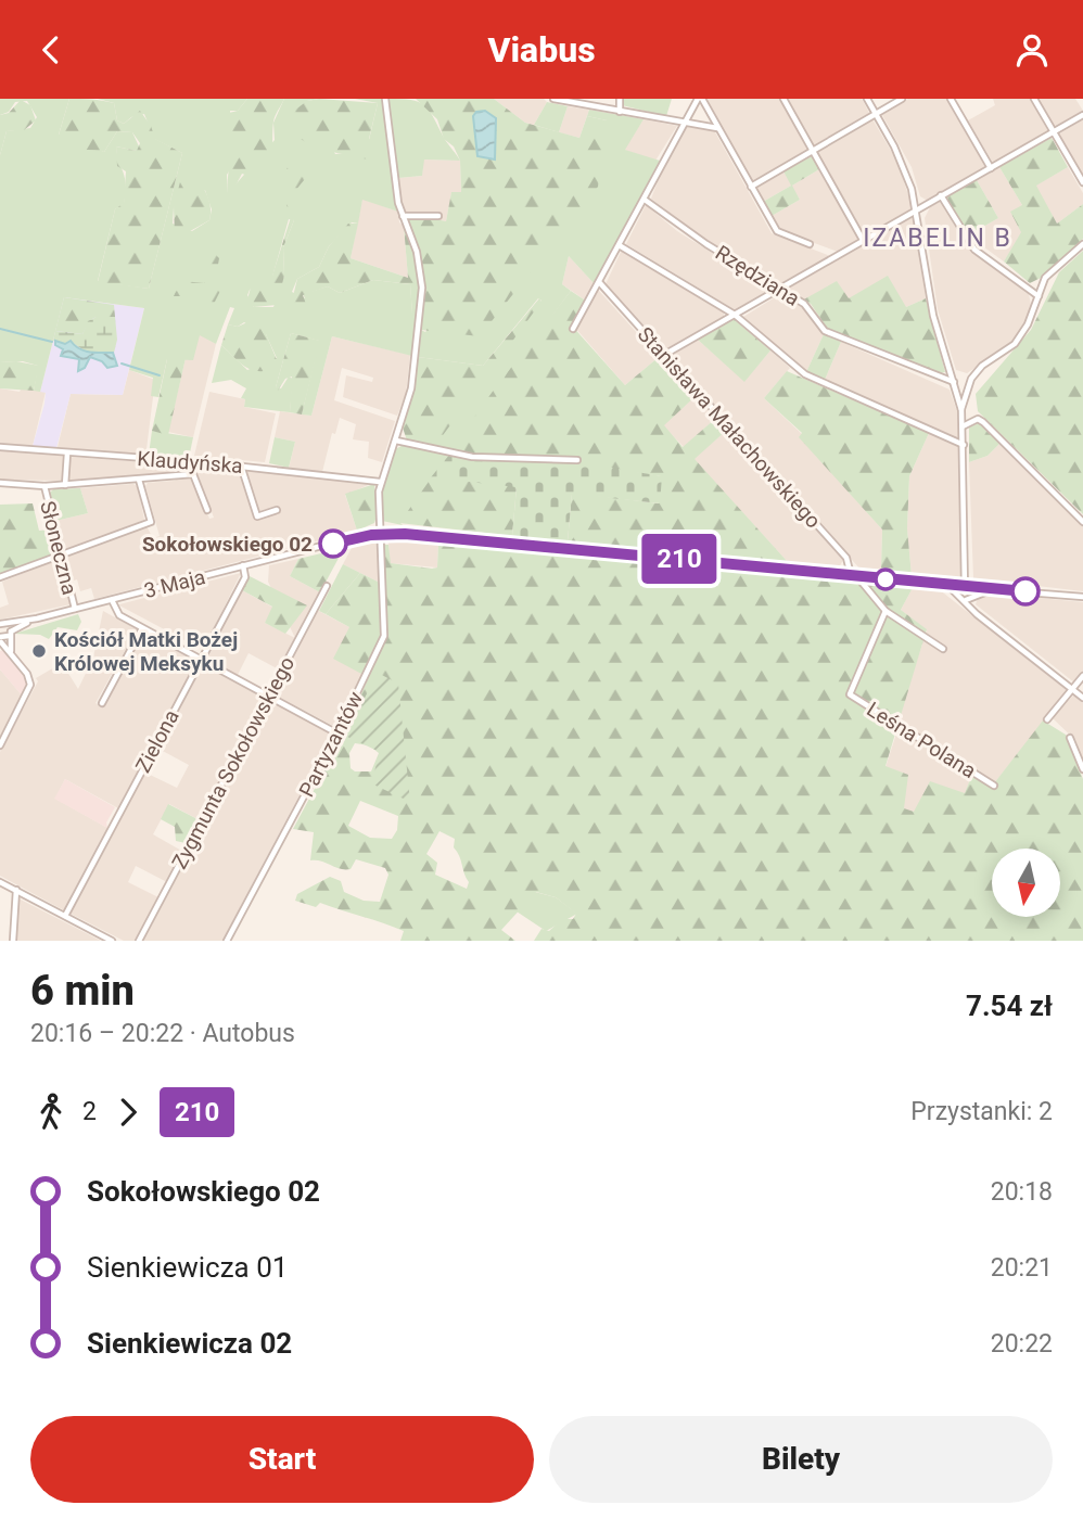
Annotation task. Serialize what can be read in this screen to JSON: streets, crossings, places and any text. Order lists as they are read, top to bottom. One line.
{"streets":{"street":["Rzędziana","Stanisława Małachowskiego","Klaudyńska","Słoneczna","3 Maja","Leśna Polana","Zielona","Partyzantów","Zygmunta Sokołowskiego"]},"crossings":[["Stanisława Małachowskiego","3 Maja"],["Klaudyńska","Partyzantów"],["Słoneczna","3 Maja"],["3 Maja","Zielona"],["3 Maja","Partyzantów"]],"districts":["IZABELIN B"],"places":["Sokołowskiego 02","Kościół Matki Bożej Królowej Meksyku"],"lines":["bus line 210"],"north":"bottom","page":{"header":"Viabus","on_map":"210","heading":["6 min","20:16 – 20:22 · Autobus","7.54 zł"],"legs":["2","210","Przystanki: 2"],"list":[{"name":"Sokołowskiego 02","value":"20:18"},{"name":"Sienkiewicza 01","value":"20:21"},{"name":"Sienkiewicza 02","value":"20:22"}],"buttons":["Start","Bilety"]}}
